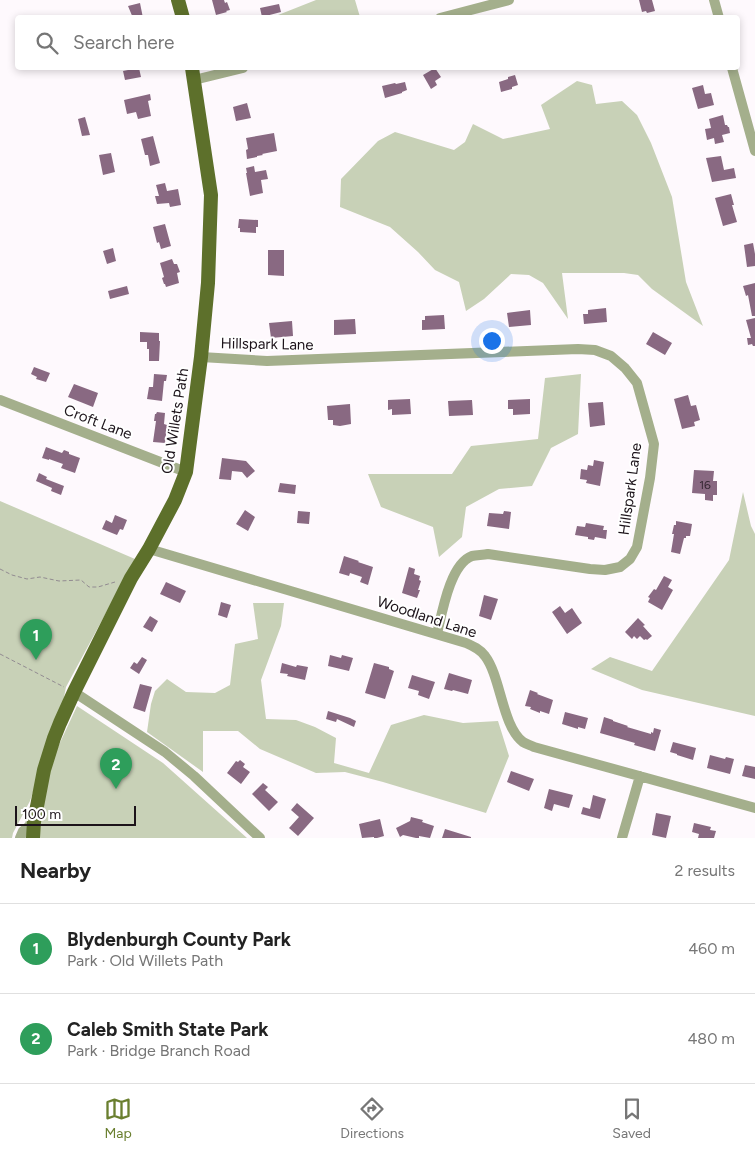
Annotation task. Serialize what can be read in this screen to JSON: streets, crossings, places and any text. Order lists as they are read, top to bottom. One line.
{"streets":{"main road":["Old Willets Path"],"street":["Hillspark Lane","Croft Lane","Woodland Lane"]},"crossings":[["Hillspark Lane","Old Willets Path"],["Hillspark Lane","Woodland Lane"],["Old Willets Path","Croft Lane"],["Old Willets Path","Woodland Lane"]],"house_numbers":["16"],"scale_bar":"100 m","page":{"search":"Search here","pins":["1","2"],"scale":"100 m","heading":["Nearby","2 results"],"list":[{"mark":"1","name":"Blydenburgh County Park","note":"Park · Old Willets Path","value":"460 m"},{"mark":"2","name":"Caleb Smith State Park","note":"Park · Bridge Branch Road","value":"480 m"}],"nav":["Map","Directions","Saved"]}}
